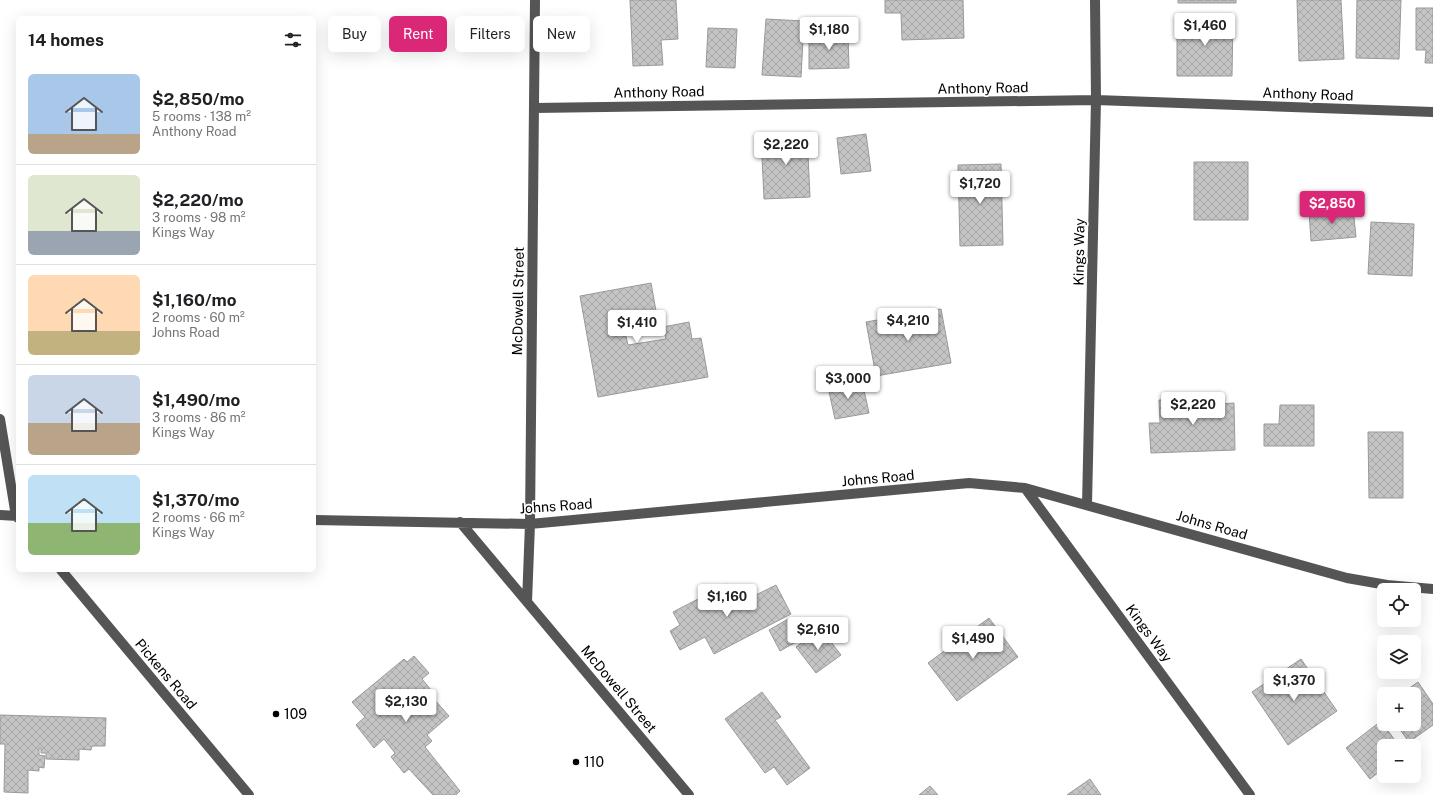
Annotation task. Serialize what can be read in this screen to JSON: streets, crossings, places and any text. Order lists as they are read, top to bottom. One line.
{"streets":{"street":["Anthony Road","Kings Way","McDowell Street","Johns Road","Pickens Road"]},"crossings":[["Anthony Road","Kings Way"],["Anthony Road","McDowell Street"],["Kings Way","Johns Road"],["McDowell Street","Johns Road"]],"places":["109","110"],"page":{"price":["$1,460","$1,180","$2,220","$1,720","$2,850","$4,210","$1,410","$3,000","$2,220","$1,160","$2,610","$1,490","$1,370","$2,130"],"chip":["Buy","Rent","Filters","New"],"heading":"14 homes","list":[{"name":"$2,850/mo","note":"5 rooms · 138 m² · Anthony Road"},{"name":"$2,220/mo","note":"3 rooms · 98 m² · Kings Way"},{"name":"$1,160/mo","note":"2 rooms · 60 m² · Johns Road"},{"name":"$1,490/mo","note":"3 rooms · 86 m² · Kings Way"},{"name":"$1,370/mo","note":"2 rooms · 66 m² · Kings Way"}],"map_buttons":["+","−"]}}
